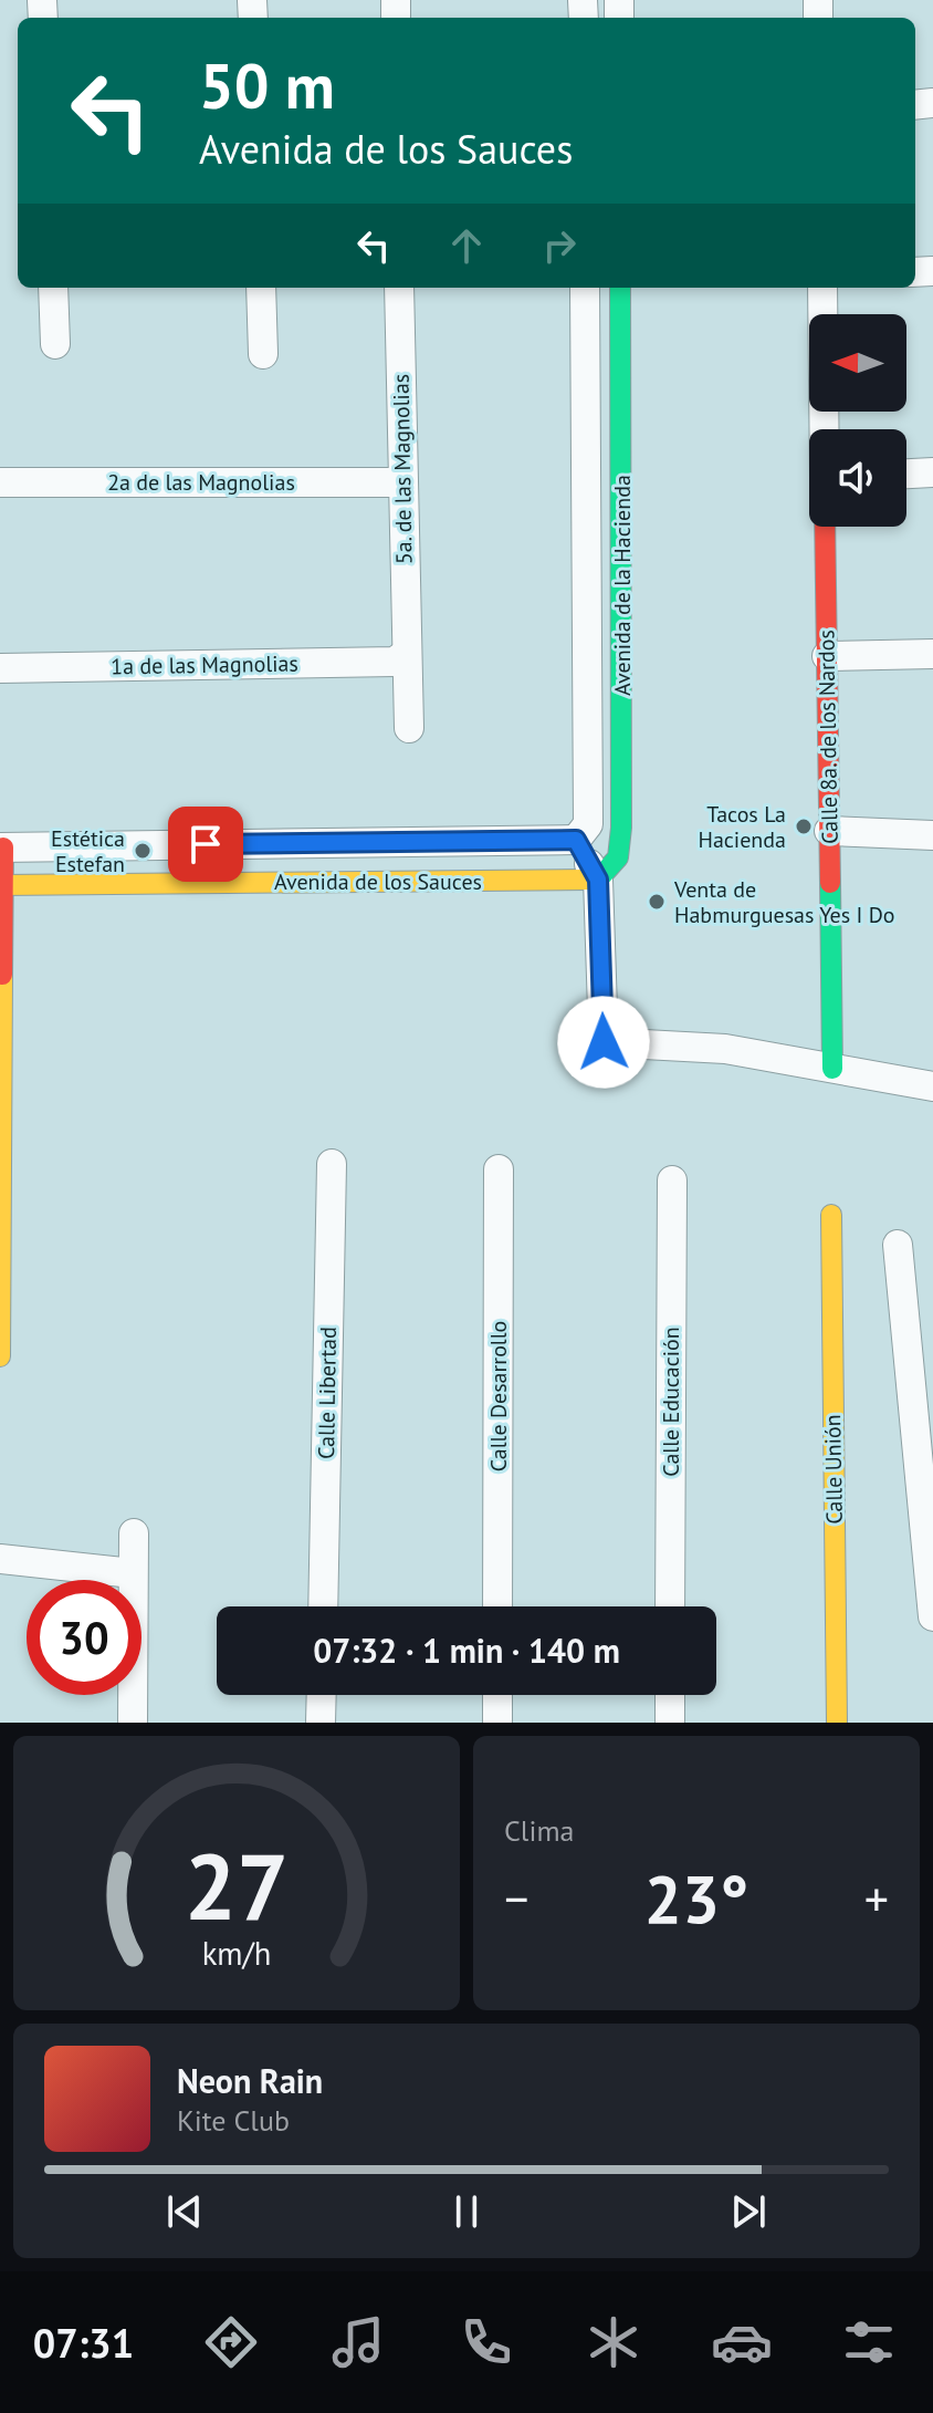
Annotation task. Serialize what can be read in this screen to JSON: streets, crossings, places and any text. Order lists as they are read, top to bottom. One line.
{"streets":{"street":["5a. de las Magnolias","2a de las Magnolias","Avenida de la Hacienda","1a de las Magnolias","Calle 8a. de los Nardos","Avenida de los Sauces","Calle Libertad","Calle Desarrollo","Calle Educación","Calle Unión"]},"crossings":[["5a. de las Magnolias","2a de las Magnolias"],["5a. de las Magnolias","1a de las Magnolias"],["Avenida de la Hacienda","Avenida de los Sauces"]],"places":["Tacos La Hacienda","Estética Estefan","Venta de Habmurguesas Yes I Do"],"north":"left","page":{"turn":["50 m","Avenida de los Sauces"],"limit":"30","trip":"07:32 · 1 min · 140 m","tile":"Clima","heat":["−","23°","+"],"song":["Neon Rain","Kite Club"],"tabs":"07:31","gauge":["27","km/h"]}}
